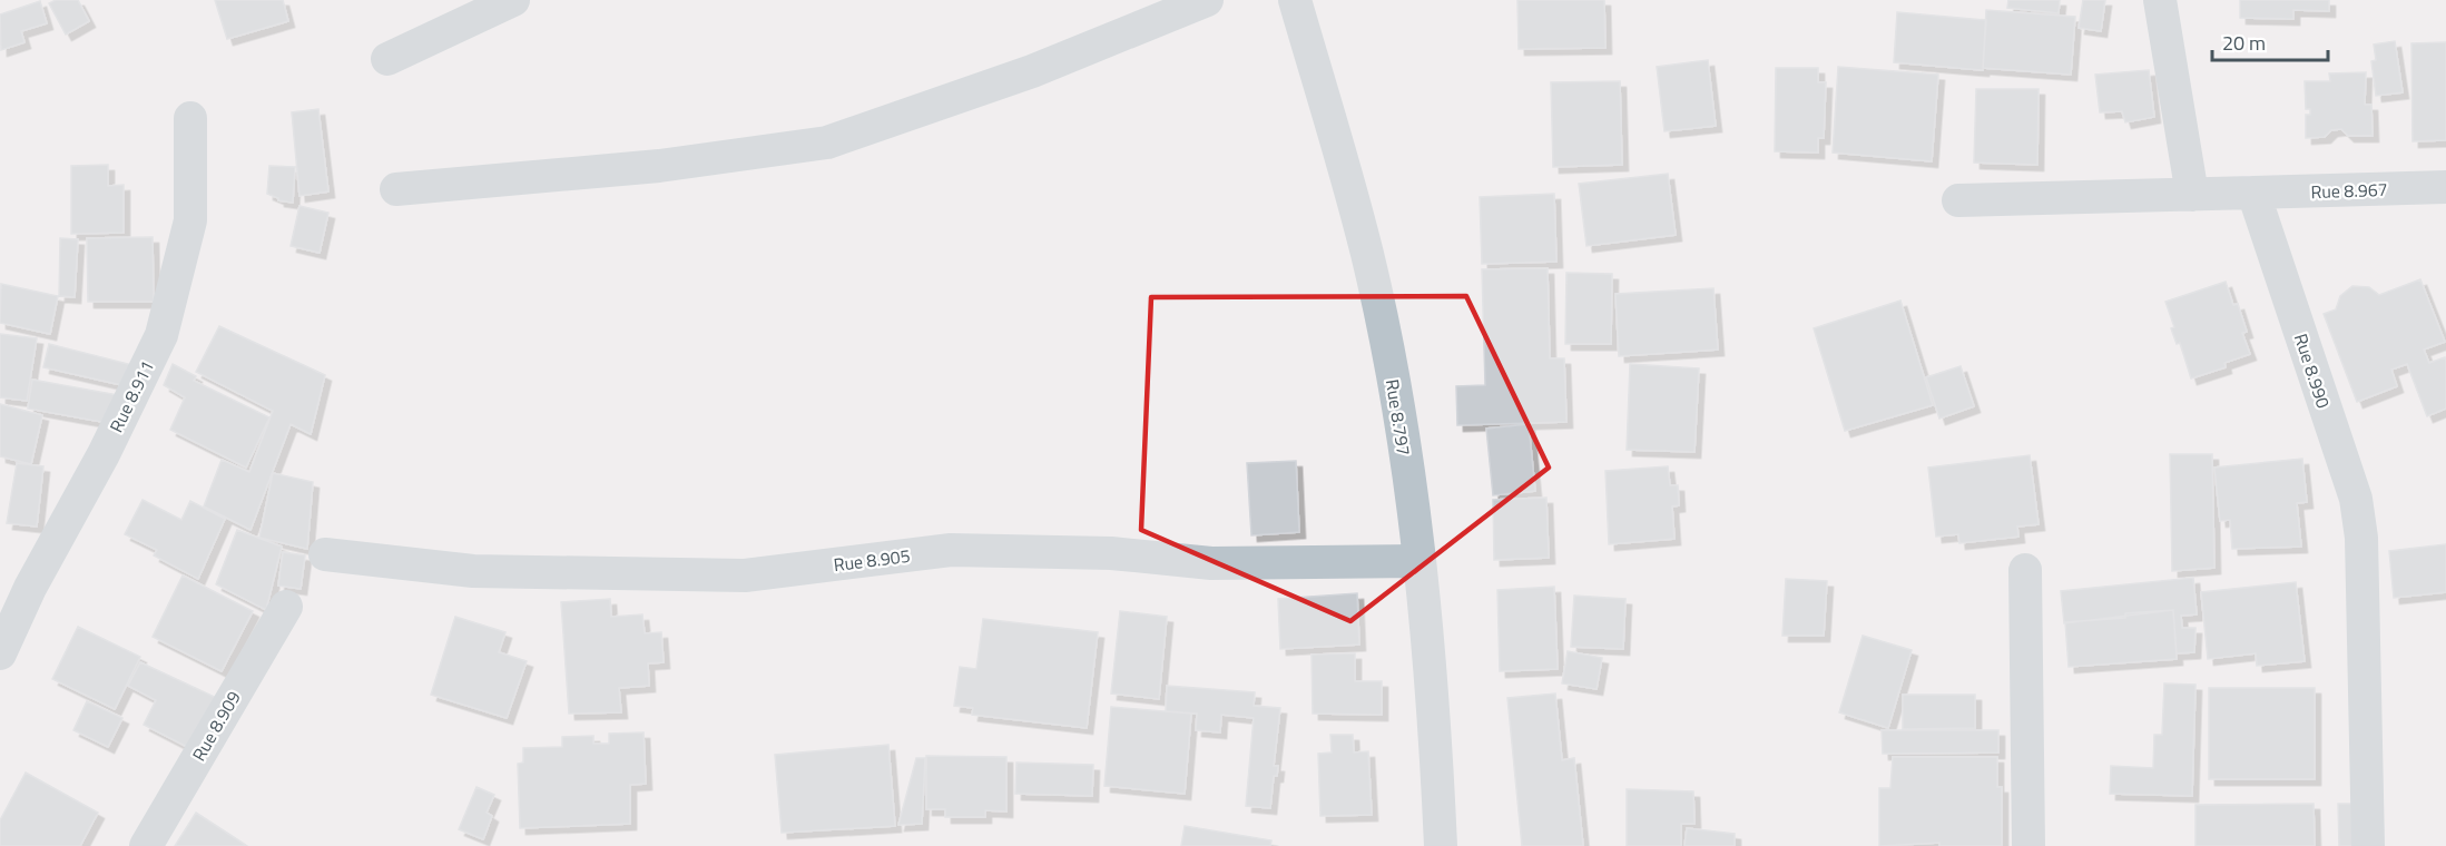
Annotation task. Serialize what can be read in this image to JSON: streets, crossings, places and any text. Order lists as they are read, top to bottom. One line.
{"streets":{"street":["Rue 8.967","Rue 8.990","Rue 8.911","Rue 8.797","Rue 8.905","Rue 8.909"]},"crossings":[["Rue 8.967","Rue 8.990"],["Rue 8.797","Rue 8.905"]],"scale_bar":"20 m"}
